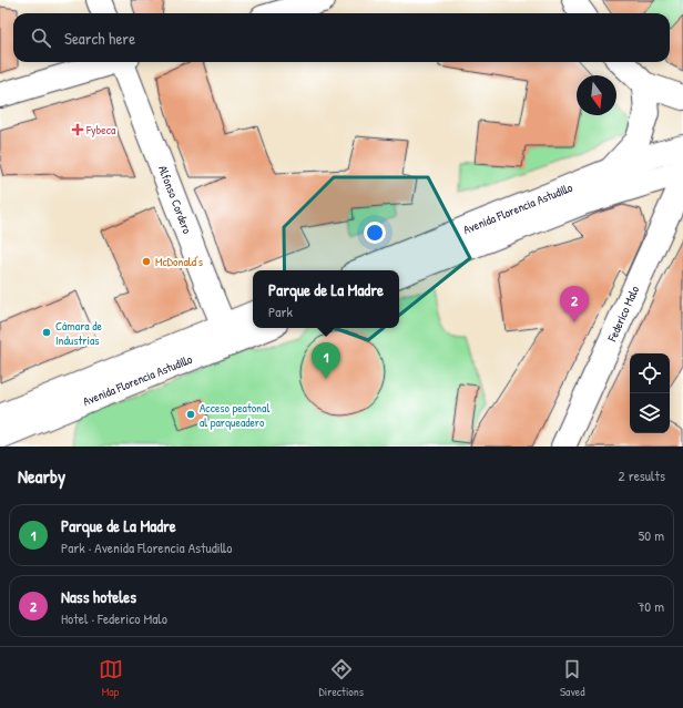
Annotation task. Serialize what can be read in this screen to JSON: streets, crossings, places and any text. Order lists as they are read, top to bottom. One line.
{"streets":{"main road":["Alfonso Cordero","Avenida Florencia Astudillo","Federico Malo"]},"crossings":[["Alfonso Cordero","Avenida Florencia Astudillo"]],"places":{"health":["Fybeca"],"other":["McDonald's","Cámara de Industrias","Acceso peatonal al parqueadero"]},"north":"bottom","page":{"search":"Search here","popup":["Parque de La Madre","Park"],"pins":["2","1"],"heading":["Nearby","2 results"],"list":[{"mark":"1","name":"Parque de La Madre","note":"Park · Avenida Florencia Astudillo","value":"50 m"},{"mark":"2","name":"Nass hoteles","note":"Hotel · Federico Malo","value":"70 m"}],"nav":["Map","Directions","Saved"]}}
